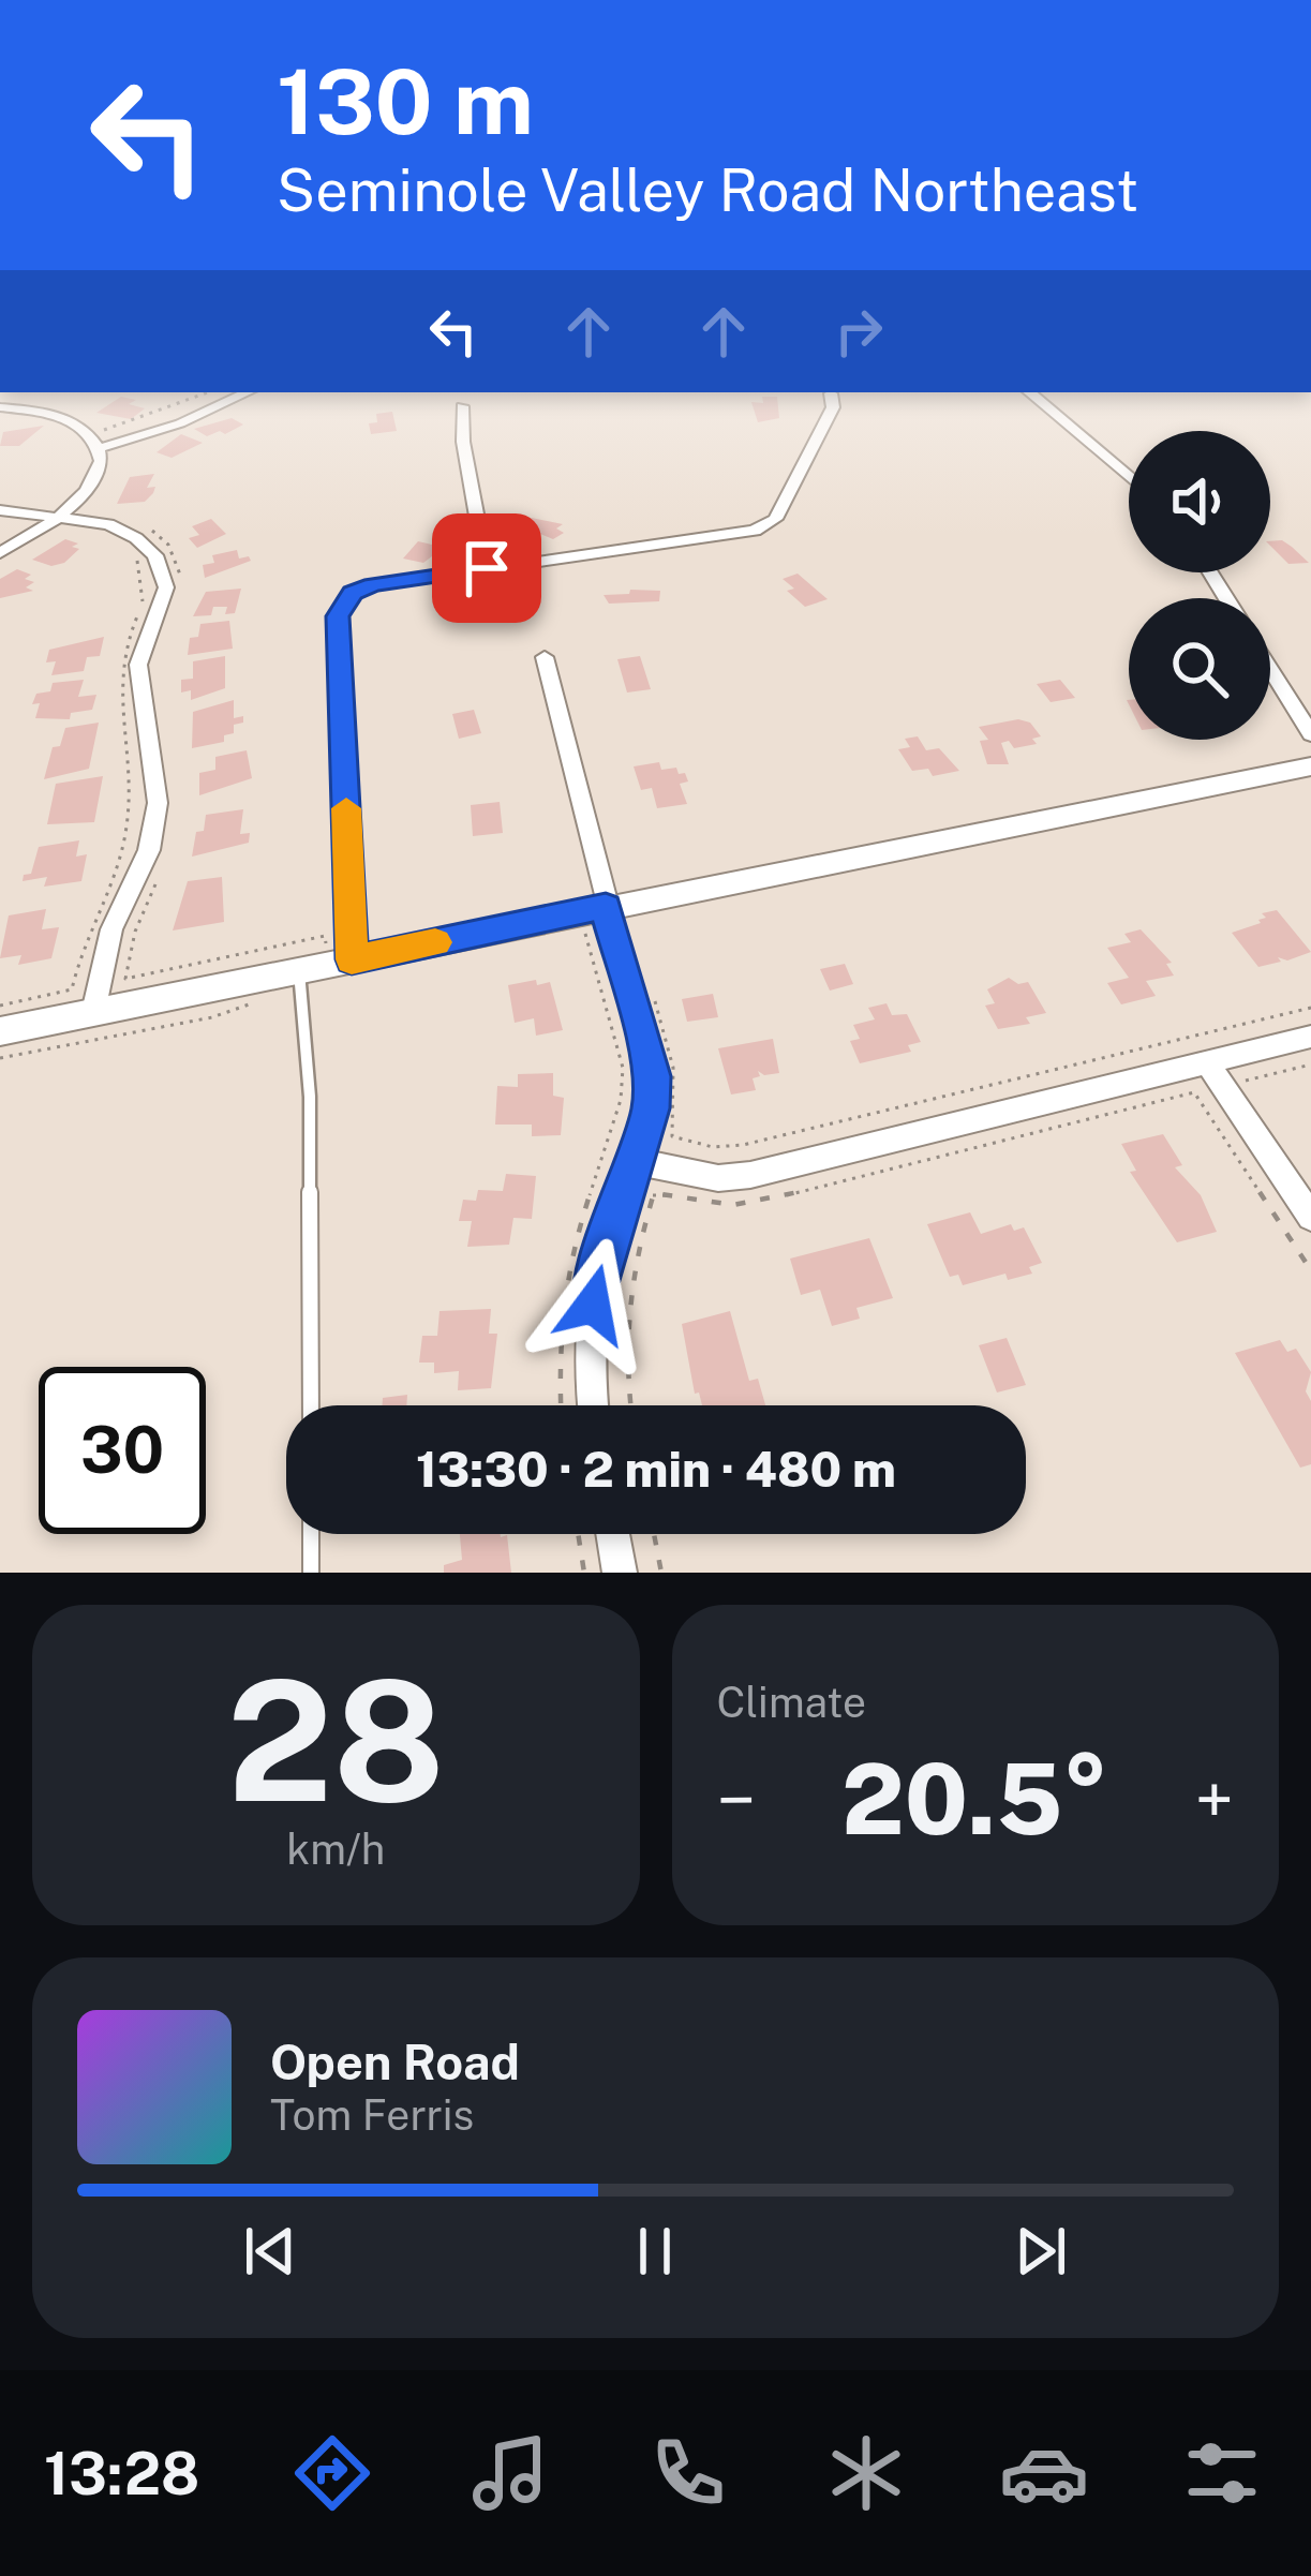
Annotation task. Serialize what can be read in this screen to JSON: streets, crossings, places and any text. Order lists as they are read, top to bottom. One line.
{"page":{"turn":["130 m","Seminole Valley Road Northeast"],"limit":"30","trip":"13:30 · 2 min · 480 m","tile":[["28","km/h"],"Climate"],"heat":["−","20.5°","+"],"song":["Open Road","Tom Ferris"],"tabs":"13:28"}}
